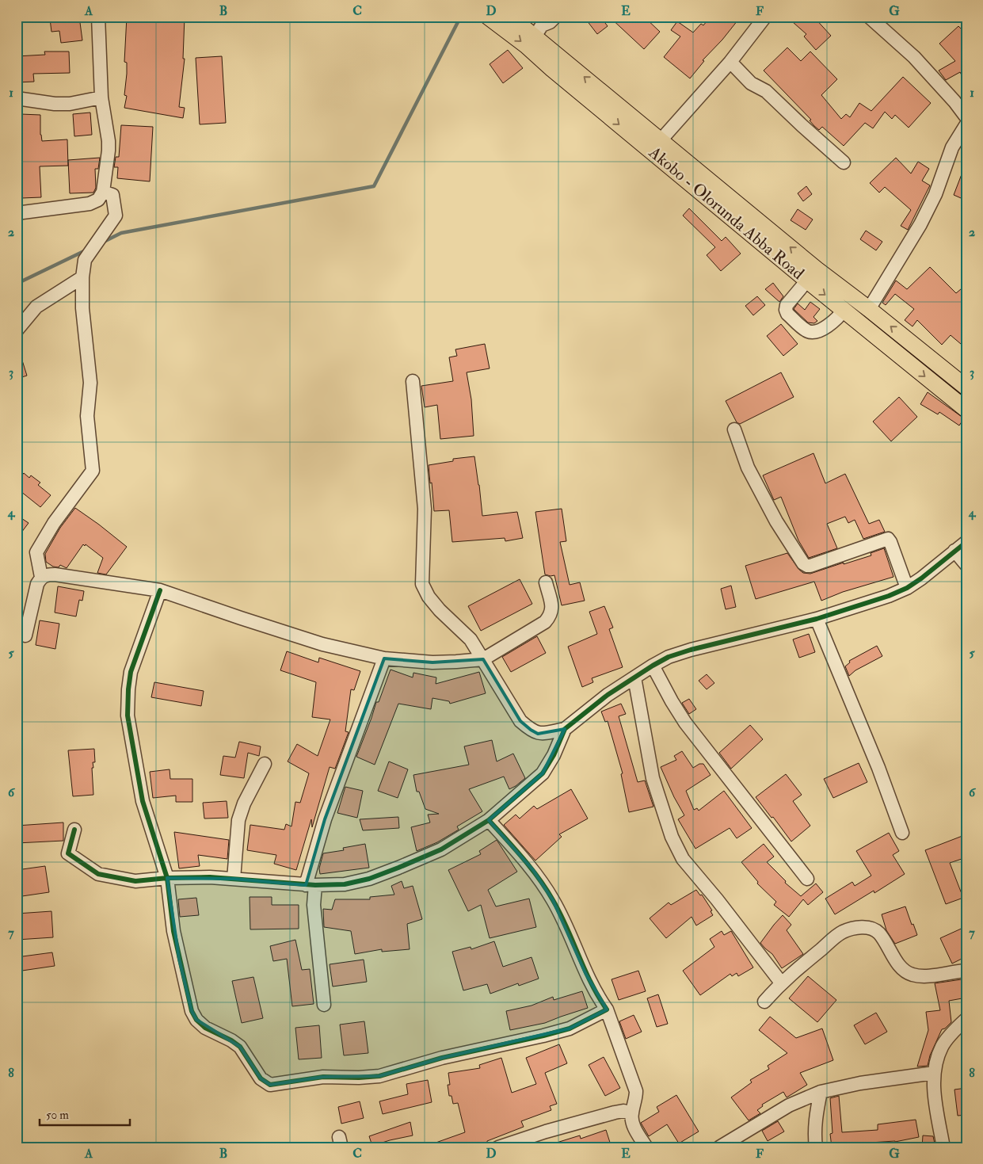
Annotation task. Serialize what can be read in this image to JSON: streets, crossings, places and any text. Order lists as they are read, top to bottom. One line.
{"streets":{"main road":["Akobo - Olorunda Abba Road"]},"scale_bar":"50 m","grid":{"columns":["A","B","C","D","E","F","G"],"rows":["1","2","3","4","5","6","7","8"]}}
